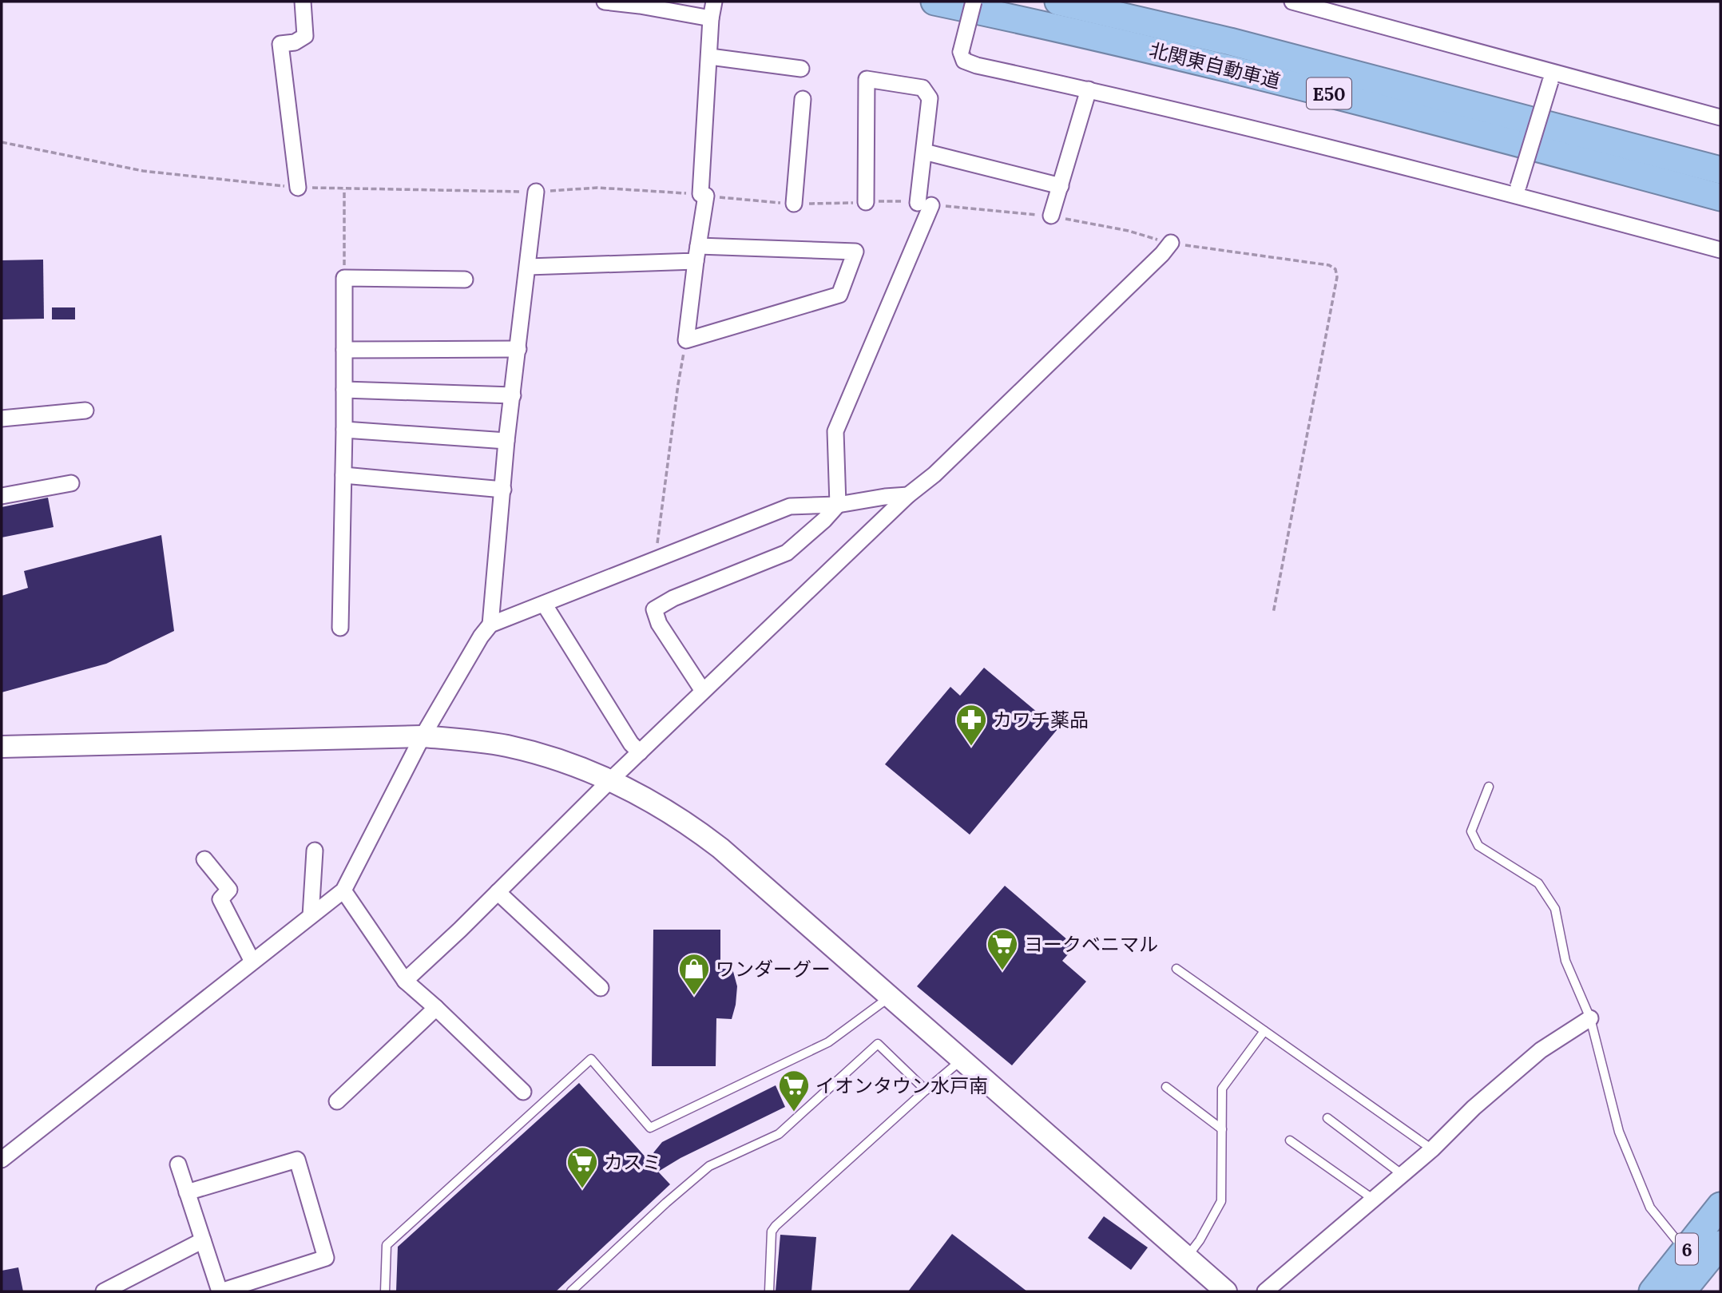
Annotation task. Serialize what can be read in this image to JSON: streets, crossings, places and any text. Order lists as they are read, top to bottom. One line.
{"streets":{"highway":["北関東自動車道","E50","6"]},"places":{"pharmacy":["カワチ薬品"],"supermarket":["ヨークベニマル","イオンタウン水戸南","カスミ"],"shop":["ワンダーグー"]}}
